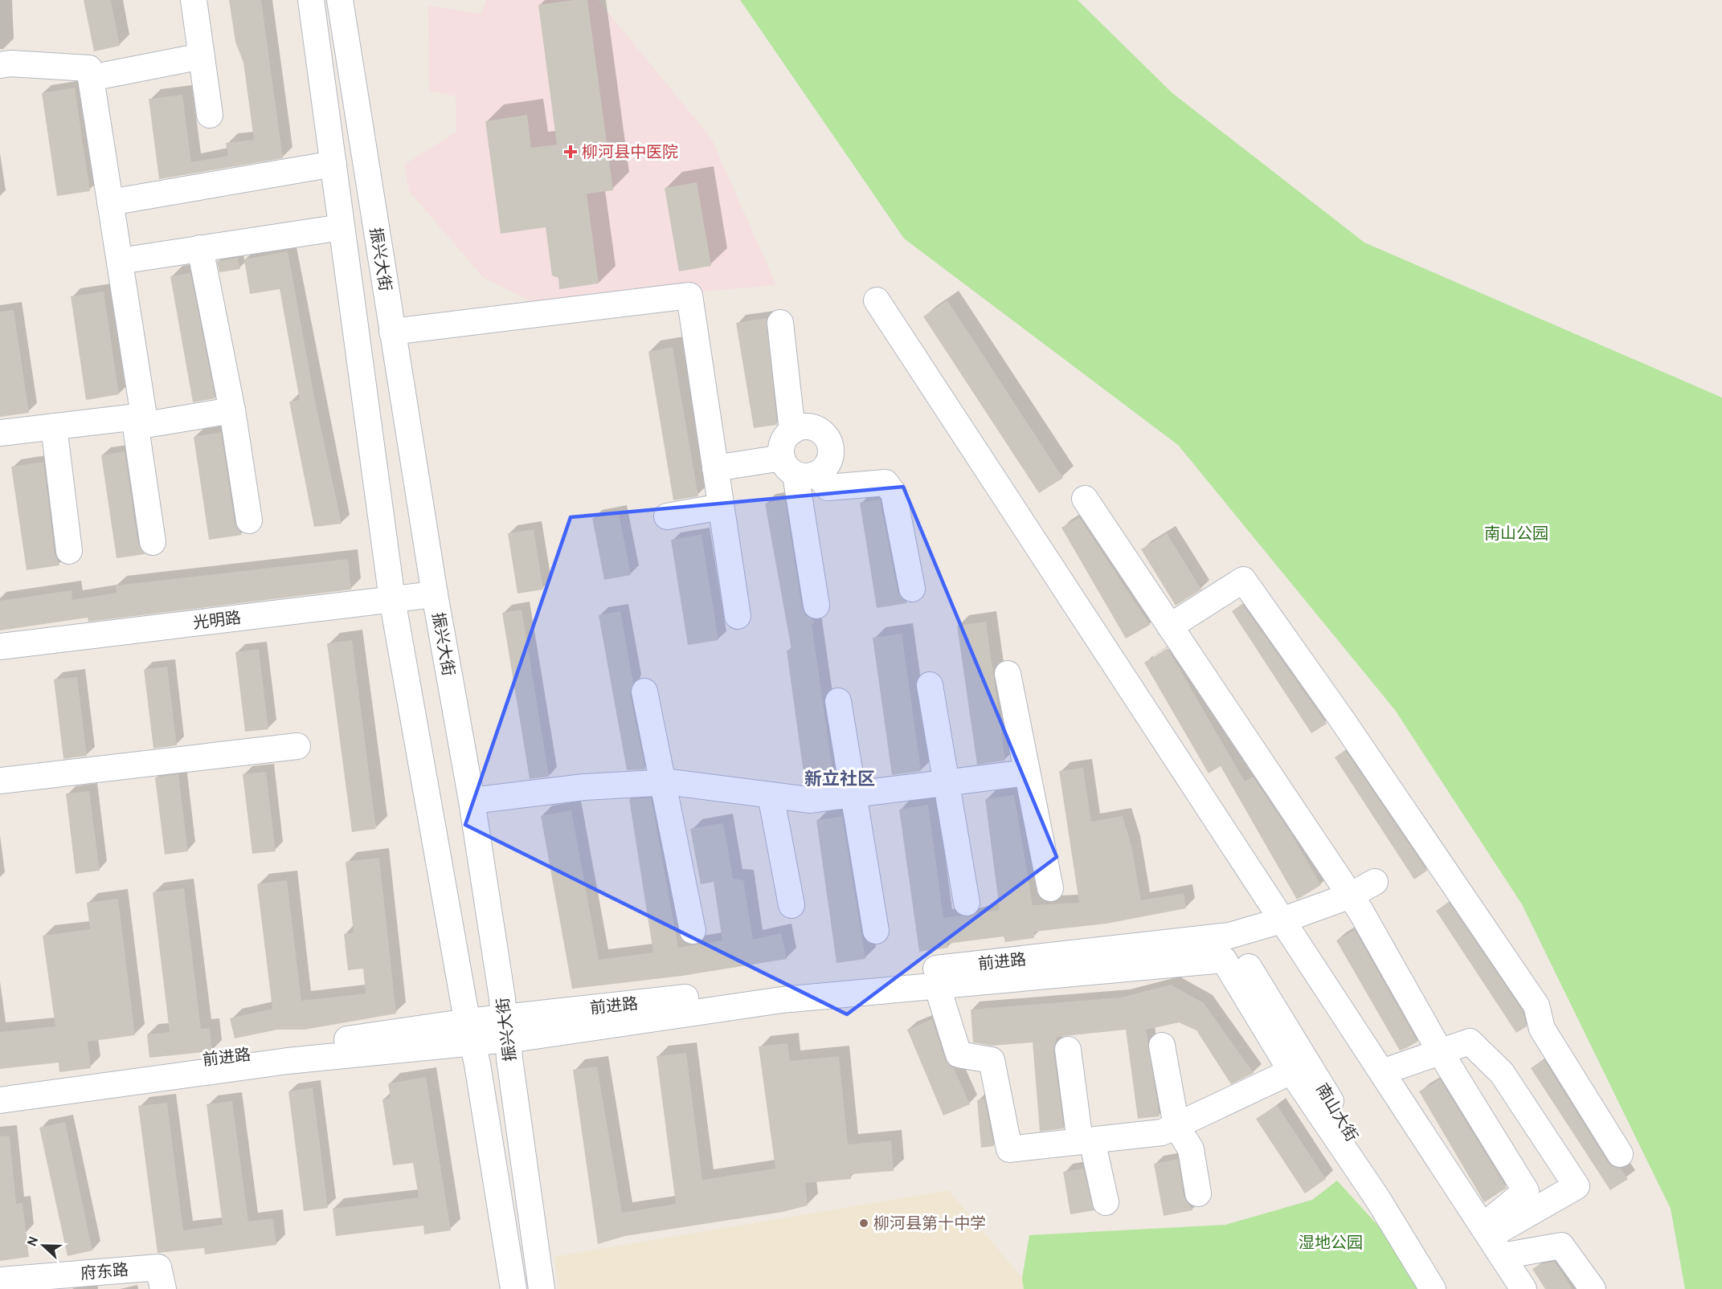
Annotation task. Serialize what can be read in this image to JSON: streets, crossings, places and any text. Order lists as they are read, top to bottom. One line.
{"streets":{"street":["振兴大街","光明路","前进路","南山大街","府东路"]},"crossings":[["振兴大街","光明路"],["振兴大街","前进路"],["前进路","南山大街"]],"districts":["新立社区"],"parks":["南山公园","湿地公园"],"places":{"health":["柳河县中医院"],"other":["柳河县第十中学"]},"north":"left"}
